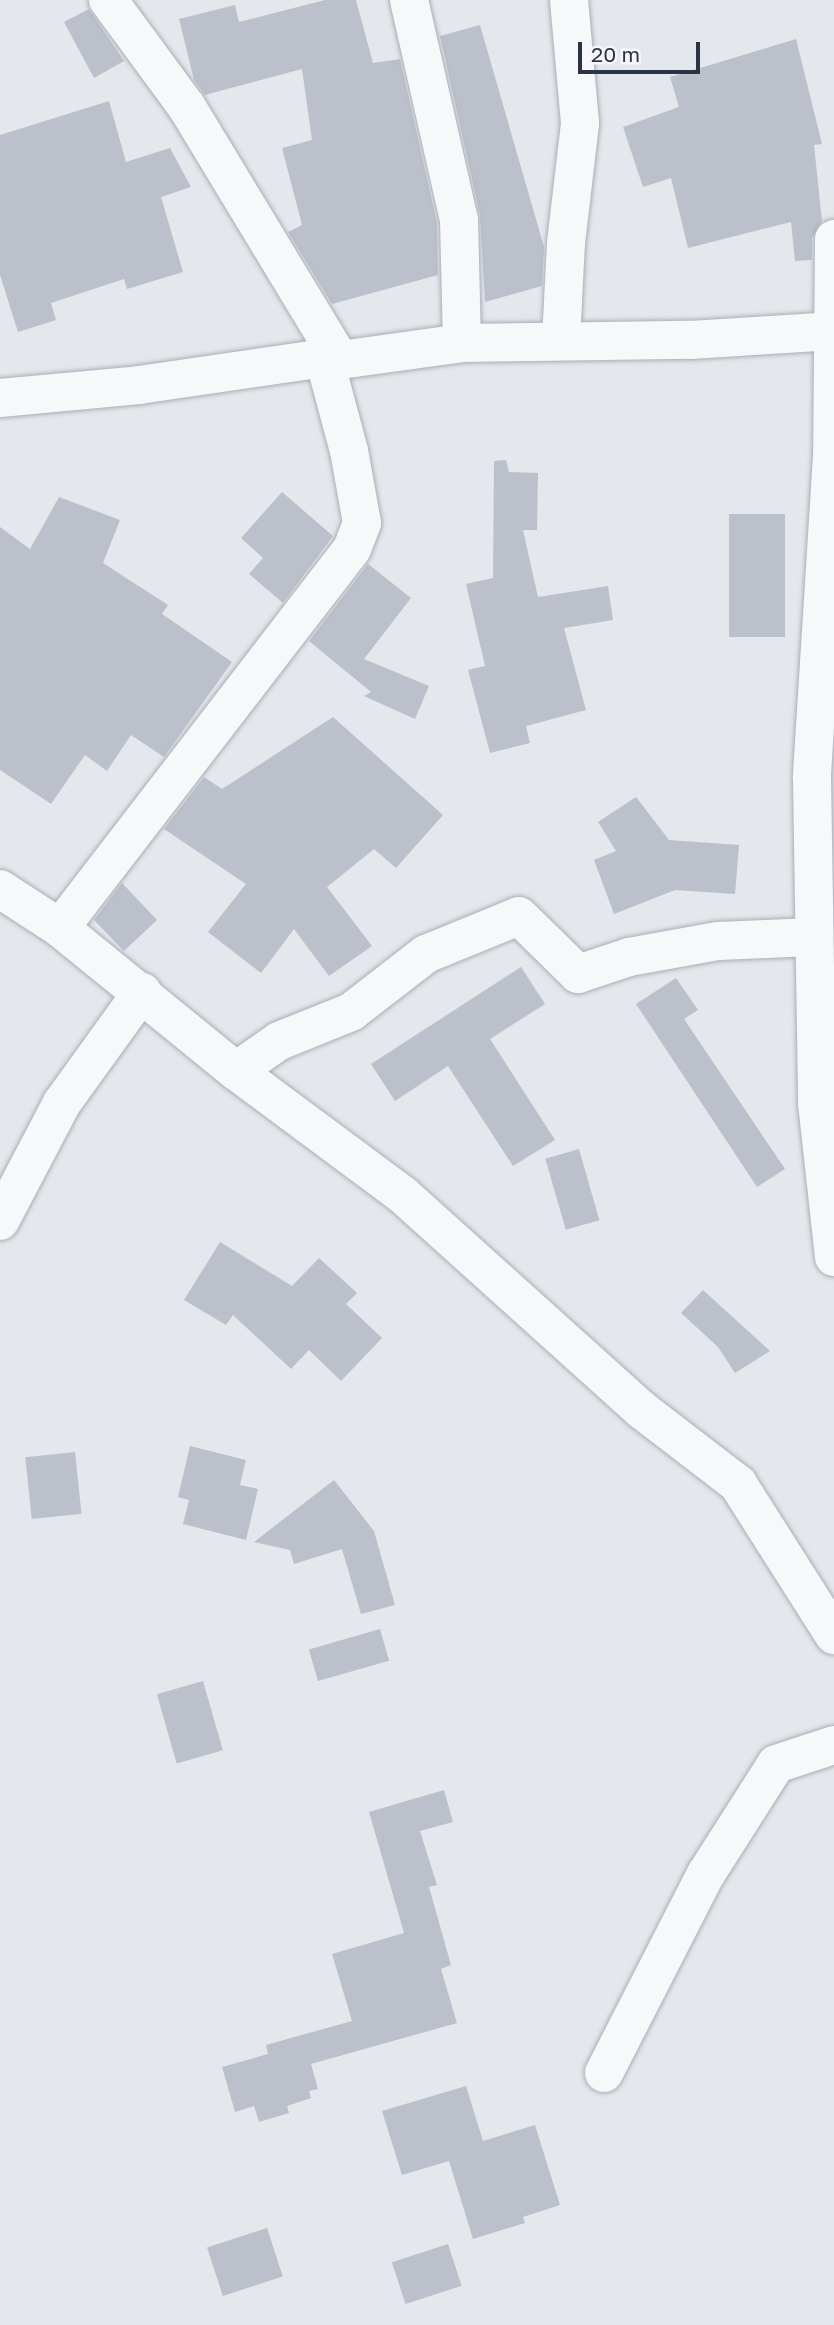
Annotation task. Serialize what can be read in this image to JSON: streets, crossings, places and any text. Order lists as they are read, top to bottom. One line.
{"scale_bar":"20 m"}
